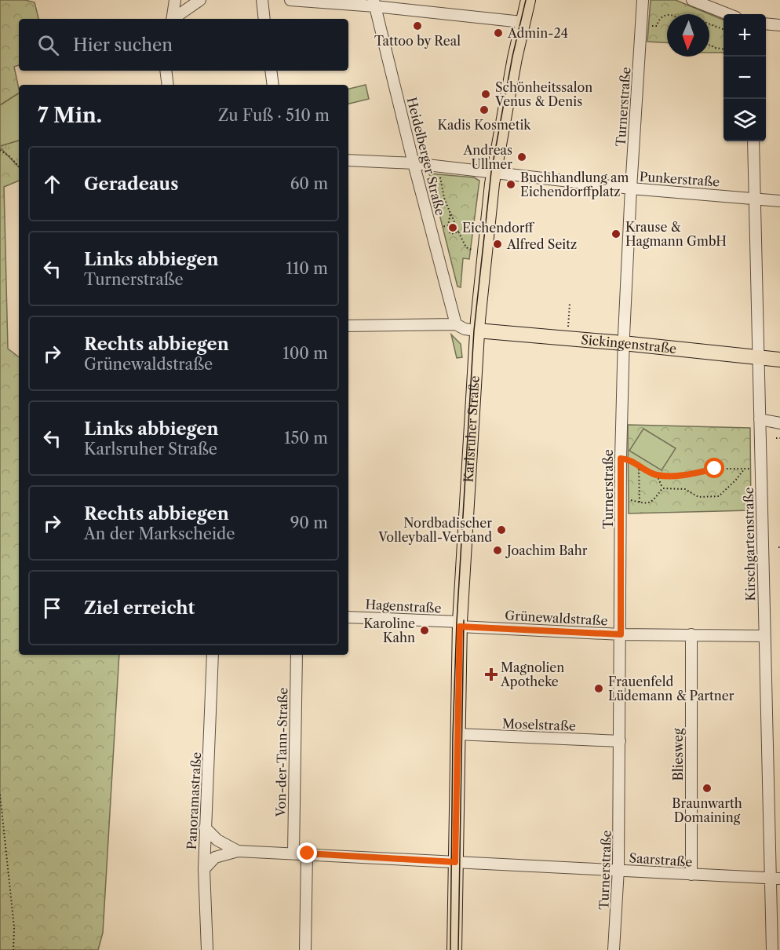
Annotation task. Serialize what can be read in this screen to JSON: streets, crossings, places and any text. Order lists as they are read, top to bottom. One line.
{"streets":{"main road":["Sickingenstraße","Karlsruher Straße"],"street":["Turnerstraße","Heidelberger Straße","Punkerstraße","Kirschgartenstraße","Hagenstraße","Grünewaldstraße","Moselstraße","Von-der-Tann-Straße","Bliesweg","Panoramastraße","Saarstraße"]},"crossings":[["Turnerstraße","Punkerstraße"],["Turnerstraße","Sickingenstraße"],["Turnerstraße","Grünewaldstraße"],["Turnerstraße","Moselstraße"],["Turnerstraße","Saarstraße"],["Heidelberger Straße","Punkerstraße"],["Punkerstraße","Karlsruher Straße"],["Punkerstraße","Kirschgartenstraße"],["Sickingenstraße","Karlsruher Straße"],["Sickingenstraße","Kirschgartenstraße"],["Karlsruher Straße","Hagenstraße"],["Karlsruher Straße","Grünewaldstraße"],["Karlsruher Straße","Moselstraße"],["Karlsruher Straße","Saarstraße"],["Kirschgartenstraße","Grünewaldstraße"],["Kirschgartenstraße","Saarstraße"],["Hagenstraße","Grünewaldstraße"],["Grünewaldstraße","Bliesweg"],["Von-der-Tann-Straße","Saarstraße"],["Bliesweg","Saarstraße"]],"places":{"other":["Tattoo by Real","Admin-24","Schönheitssalon Venus & Denis","Kadis Kosmetik","Andreas Ullmer","Buchhandlung am Eichendorffplatz","Eichendorff","Krause & Hagmann GmbH","Alfred Seitz","Nordbadischer Volleyball-Verband","Joachim Bahr","Karoline Kahn","Frauenfeld Lüdemann & Partner","Braunwarth Domaining"],"health":["Magnolien Apotheke"]},"north":"bottom","page":{"map_buttons":["+","−"],"search":"Hier suchen","heading":["7 Min.","Zu Fuß · 510 m"],"list":[["Geradeaus","60 m"],["Links abbiegen","Turnerstraße","110 m"],["Rechts abbiegen","Grünewaldstraße","100 m"],["Links abbiegen","Karlsruher Straße","150 m"],["Rechts abbiegen","An der Markscheide","90 m"],"Ziel erreicht"]}}
